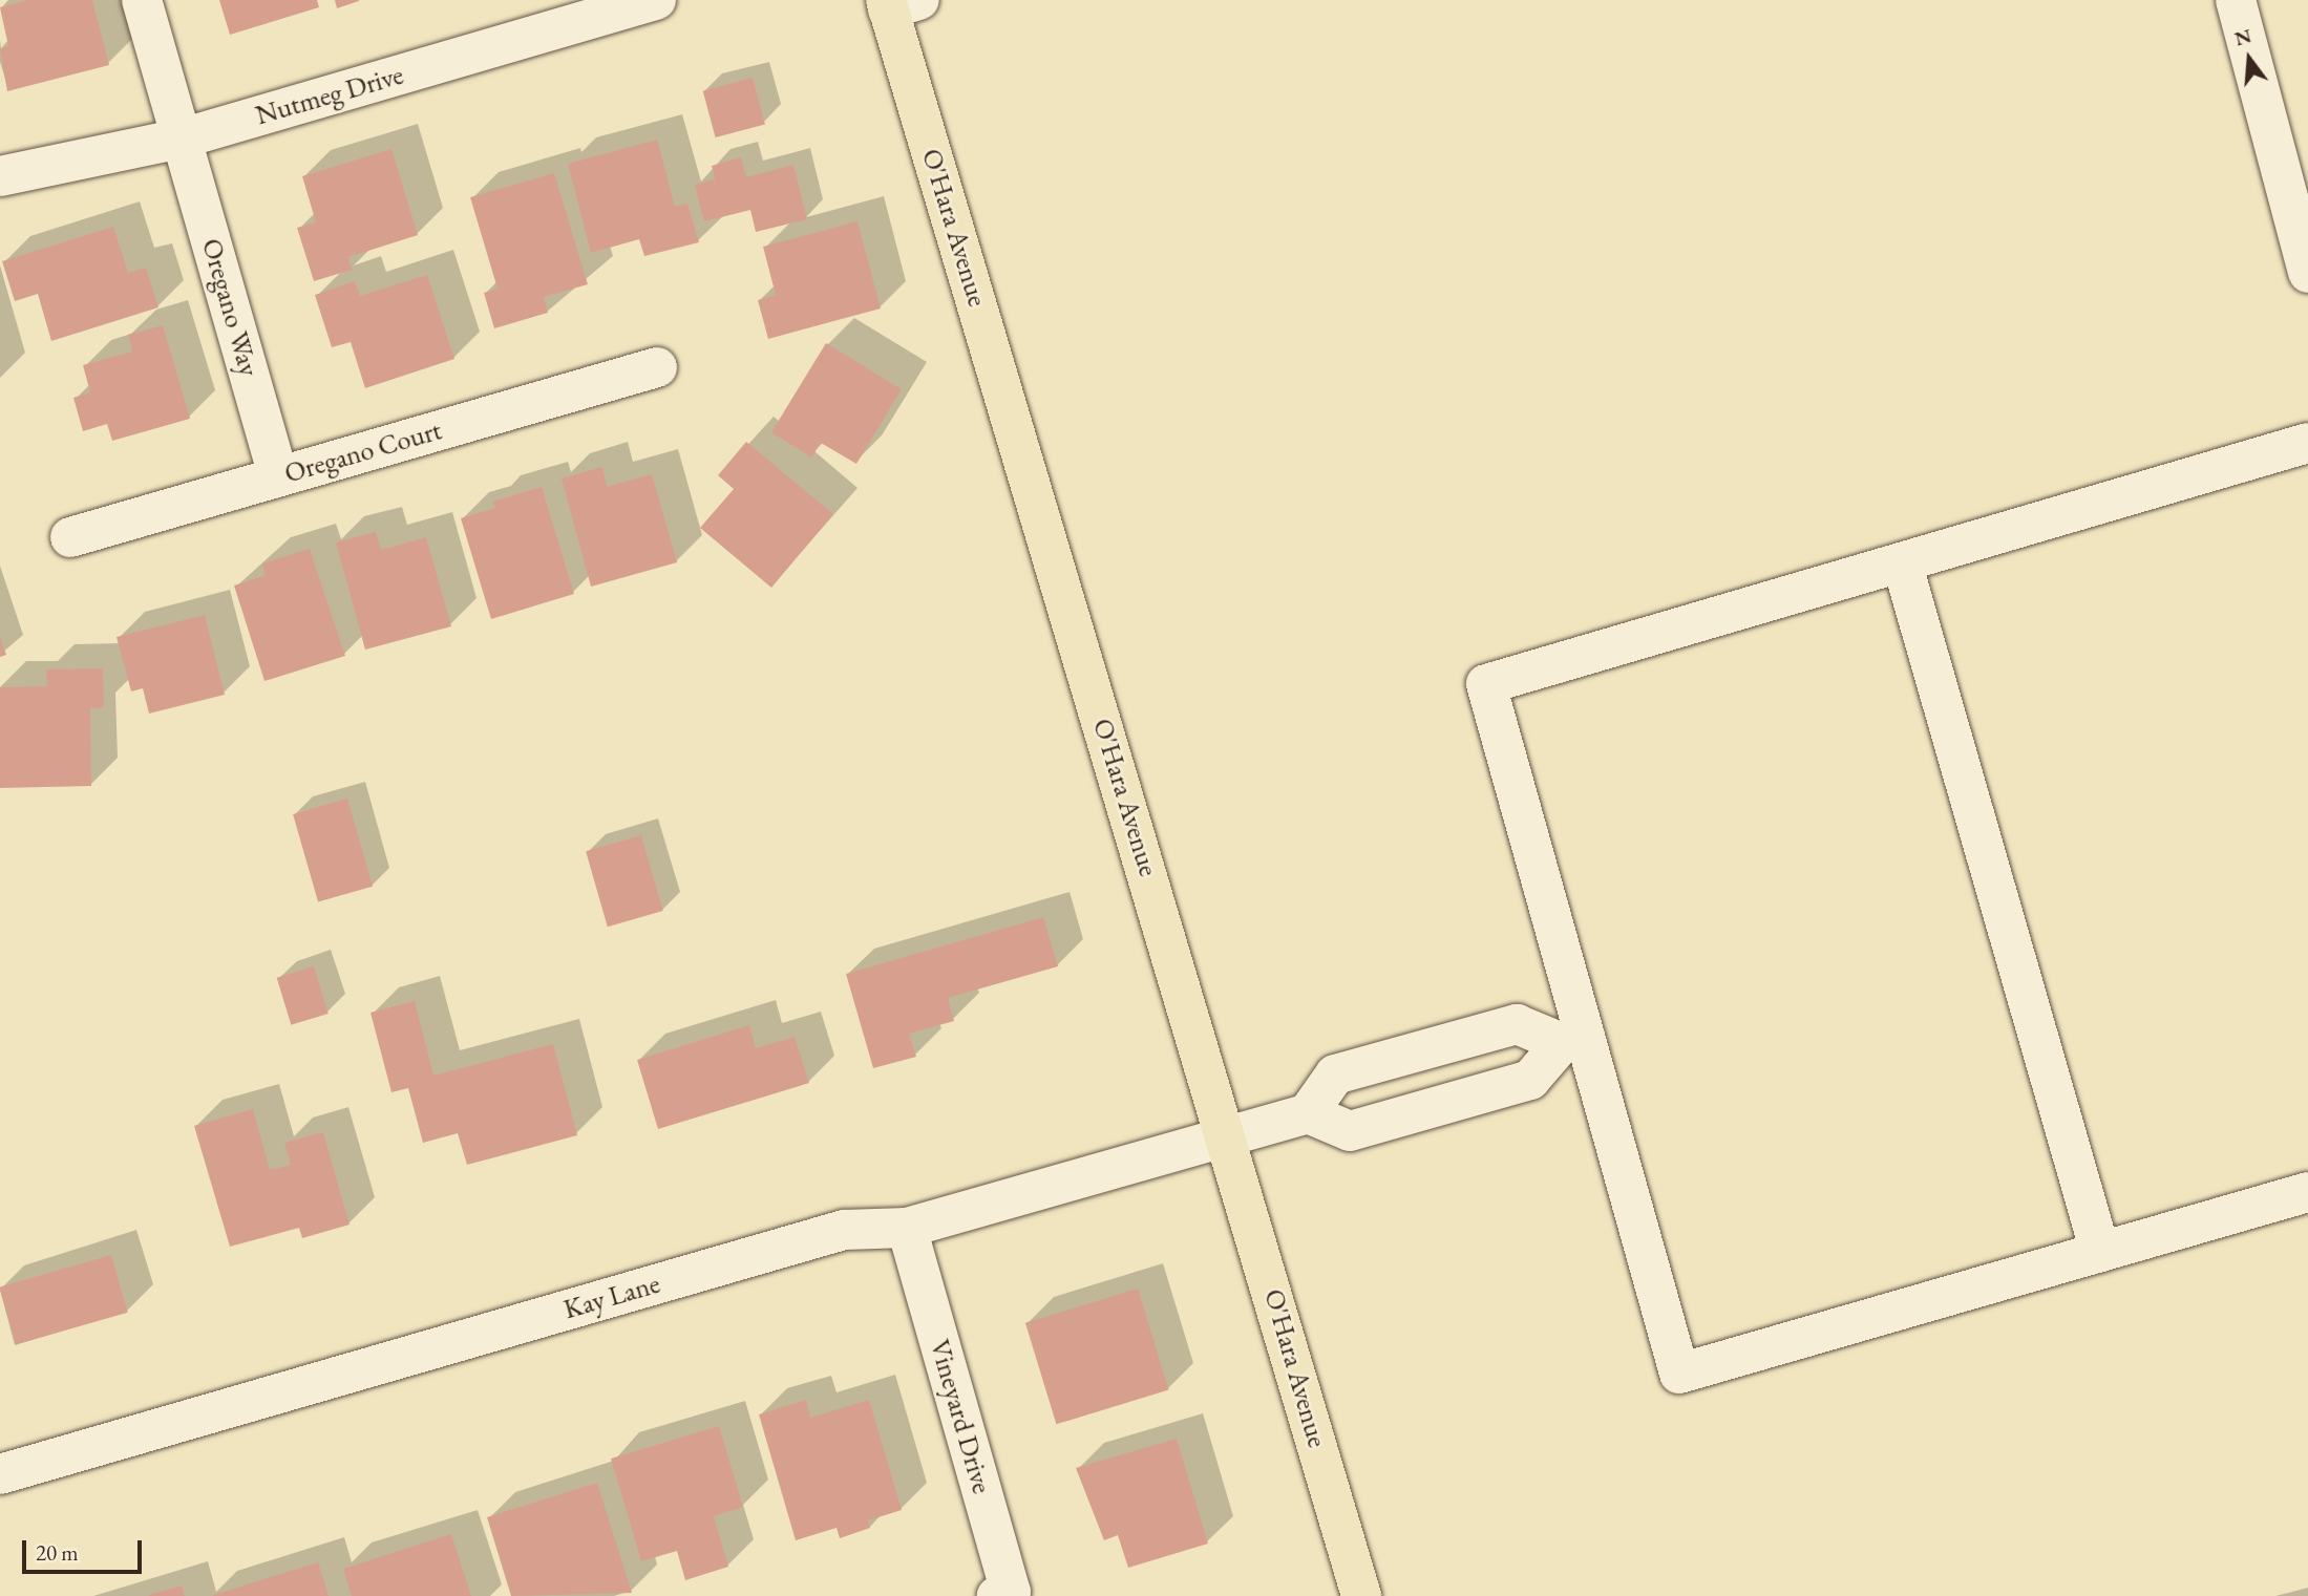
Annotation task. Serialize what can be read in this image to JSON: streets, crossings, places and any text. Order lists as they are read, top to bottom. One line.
{"streets":{"main road":["O'Hara Avenue"],"street":["Nutmeg Drive","Oregano Way","Oregano Court","Kay Lane","Vineyard Drive"]},"crossings":[["Nutmeg Drive","Oregano Way"],["O'Hara Avenue","Kay Lane"],["Oregano Way","Oregano Court"],["Kay Lane","Vineyard Drive"]],"scale_bar":"20 m","north":"top"}
